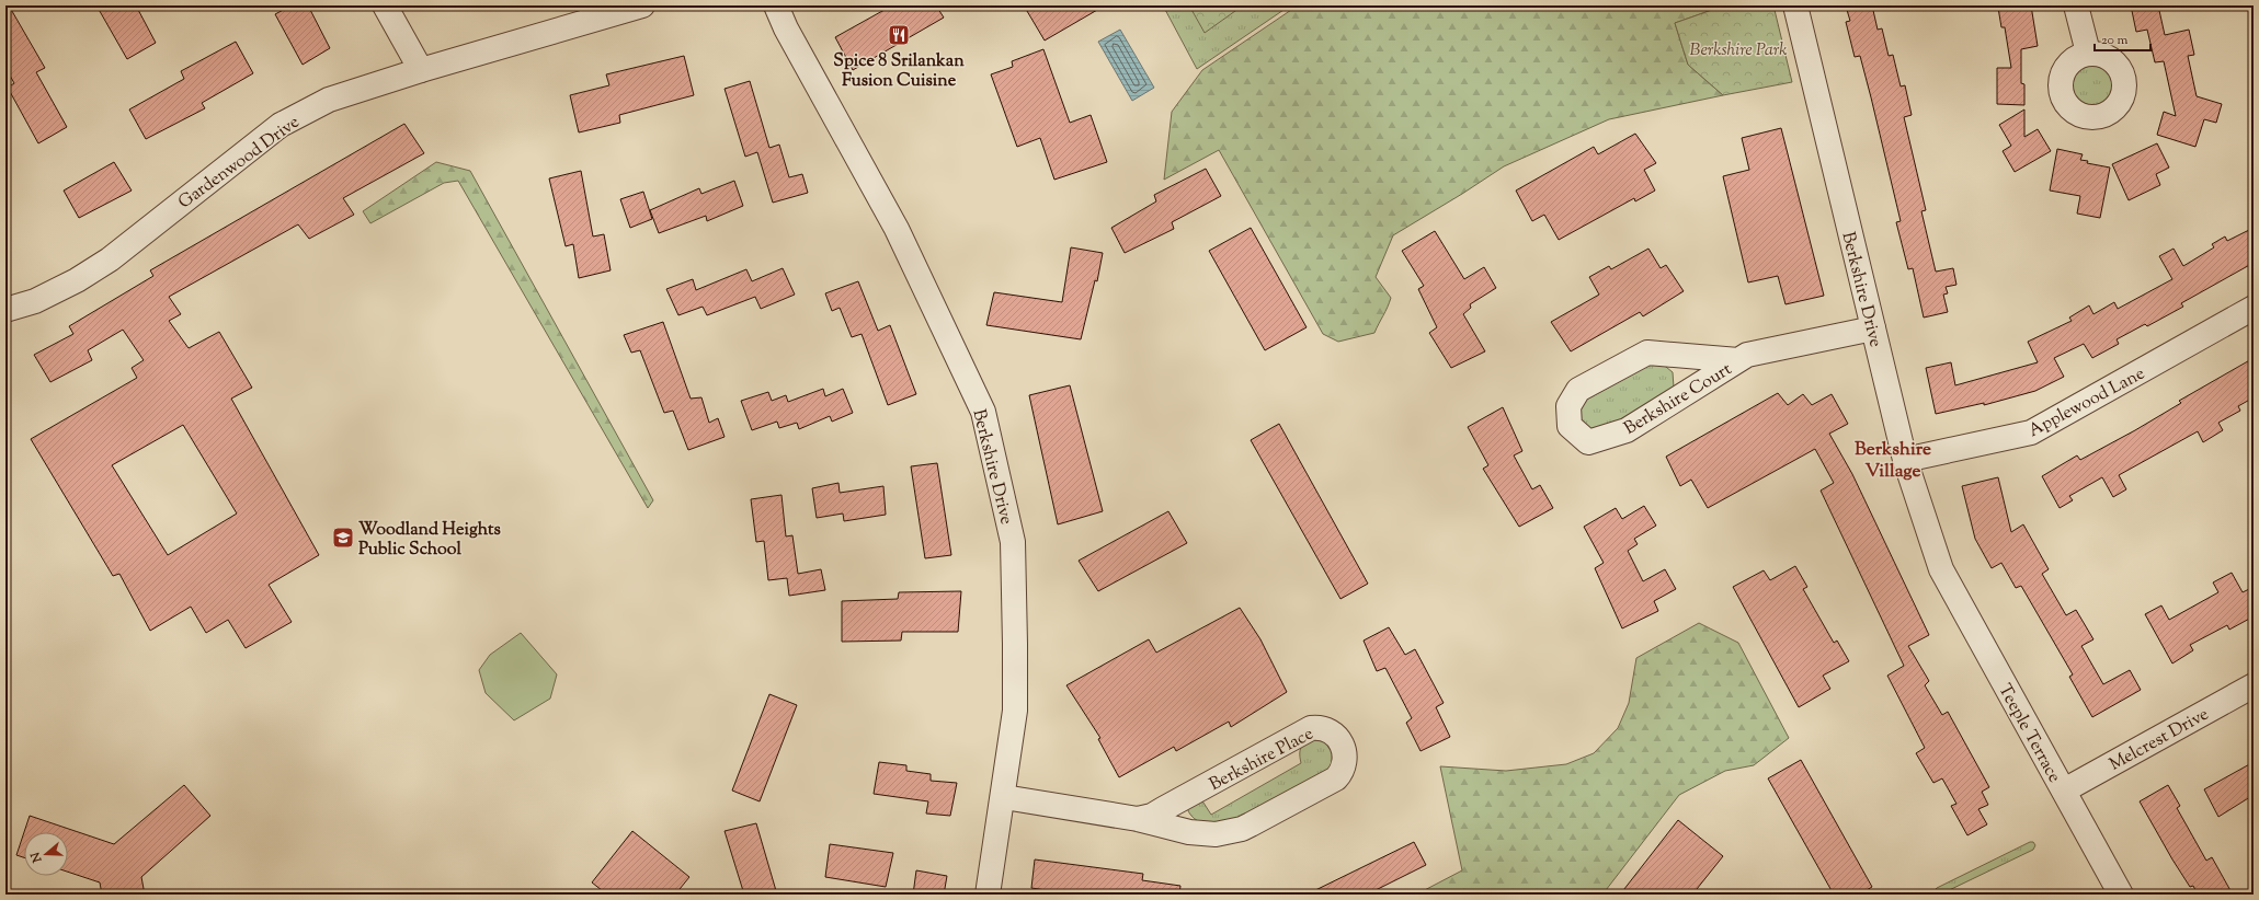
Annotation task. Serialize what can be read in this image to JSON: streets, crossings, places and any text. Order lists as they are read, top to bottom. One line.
{"streets":{"street":["Gardenwood Drive","Berkshire Drive","Berkshire Court","Applewood Lane","Teeple Terrace","Melcrest Drive","Berkshire Place"]},"crossings":[["Berkshire Drive","Berkshire Court"],["Berkshire Drive","Applewood Lane"],["Berkshire Drive","Teeple Terrace"],["Berkshire Drive","Berkshire Place"],["Teeple Terrace","Melcrest Drive"]],"districts":["Berkshire Village"],"parks":["Berkshire Park"],"places":{"restaurant":["Spice 8 Srilankan Fusion Cuisine"],"school or university":["Woodland Heights Public School"]},"scale_bar":"20 m","north":"left"}
